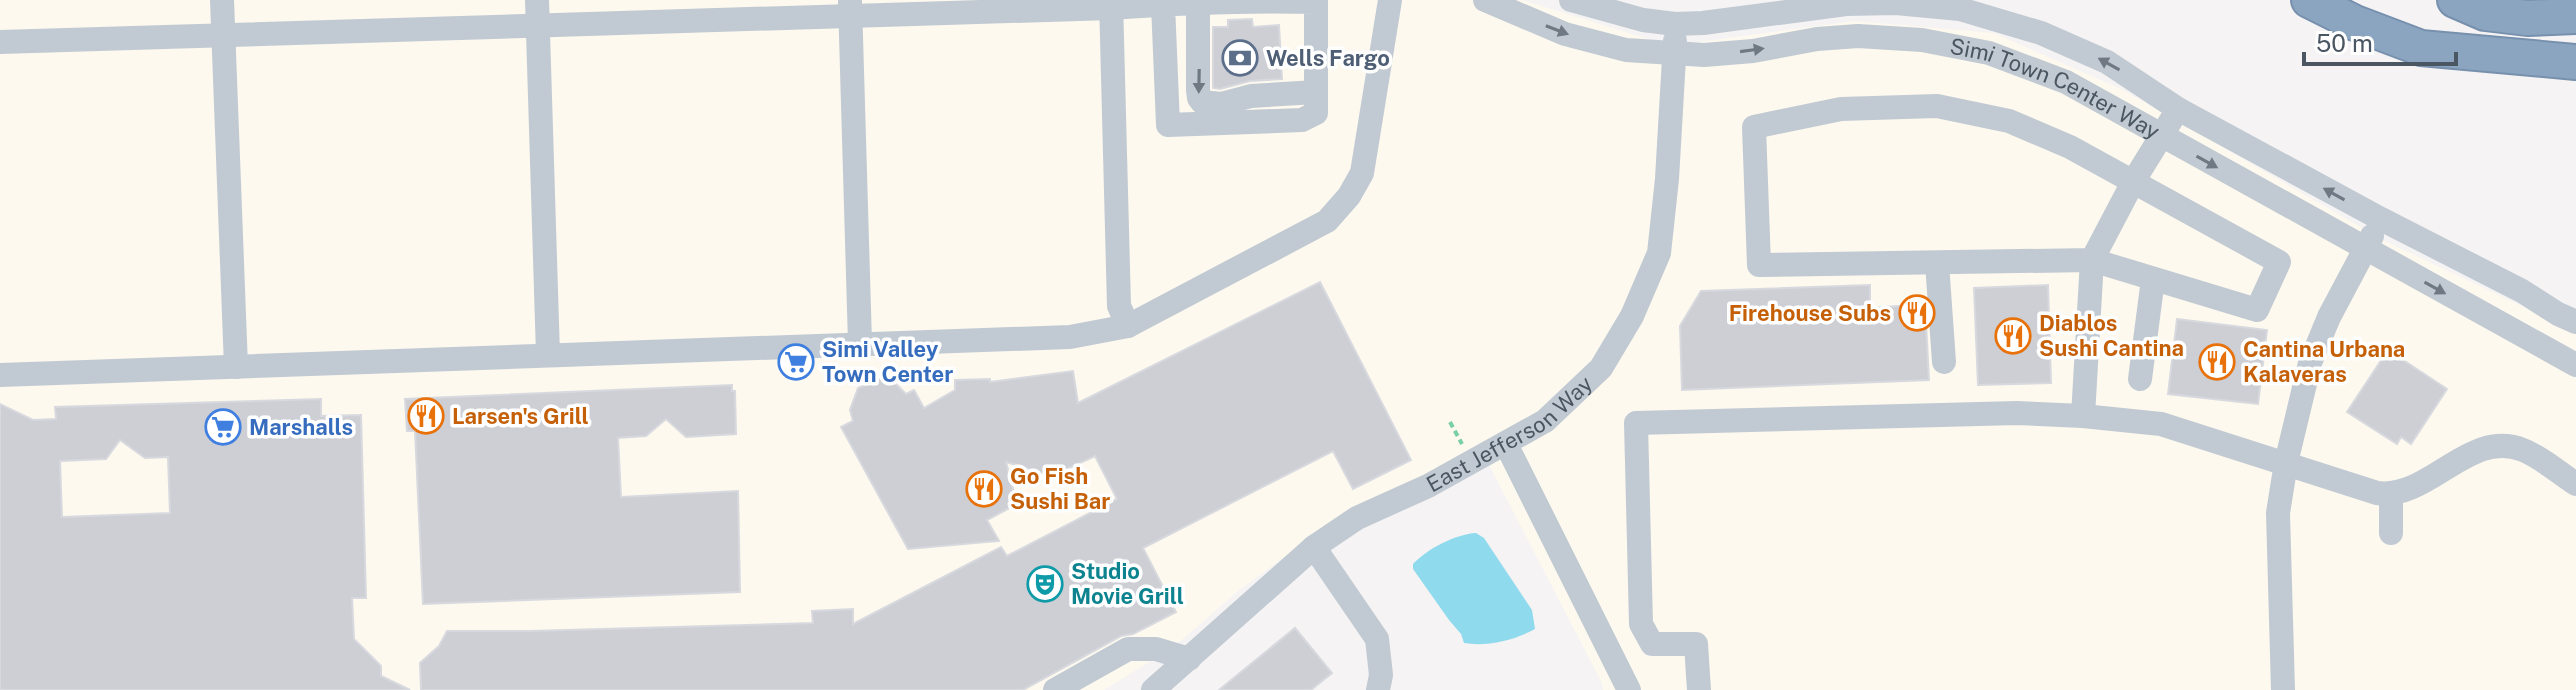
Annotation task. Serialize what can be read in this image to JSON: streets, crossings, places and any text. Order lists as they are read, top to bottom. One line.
{"streets":{"street":["Simi Town Center Way","East Jefferson Way"]},"crossings":[["Simi Town Center Way","East Jefferson Way"]],"places":{"bank":["Wells Fargo"],"restaurant":["Firehouse Subs","Diablos Sushi Cantina","Cantina Urbana Kalaveras","Larsen's Grill","Go Fish Sushi Bar"],"supermarket":["Simi Valley Town Center","Marshalls"],"theatre":["Studio Movie Grill"]},"scale_bar":"50 m"}
